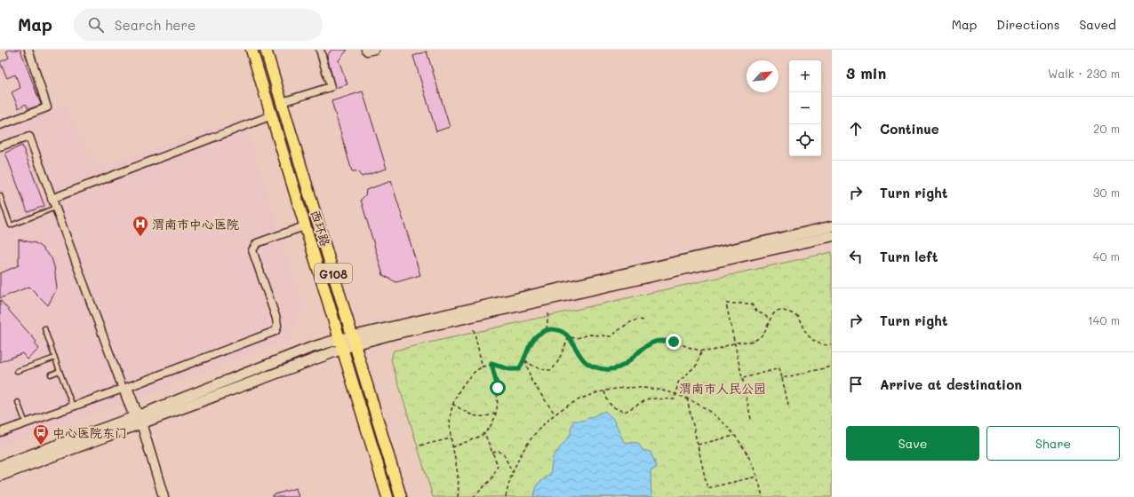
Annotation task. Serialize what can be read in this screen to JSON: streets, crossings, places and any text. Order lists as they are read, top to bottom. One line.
{"streets":{"main road":["西环路","G108"]},"parks":["渭南市人民公园"],"places":{"hospital":["渭南市中心医院"],"bus stop":["中心医院东门"]},"north":"top right","page":{"header":"Map","search":"Search here","nav":["Map","Directions","Saved"],"heading":["3 min","Walk · 230 m"],"map_buttons":["+","−"],"list":[["Continue","20 m"],["Turn right","30 m"],["Turn left","40 m"],["Turn right","140 m"],"Arrive at destination"],"buttons":["Save","Share"]}}
